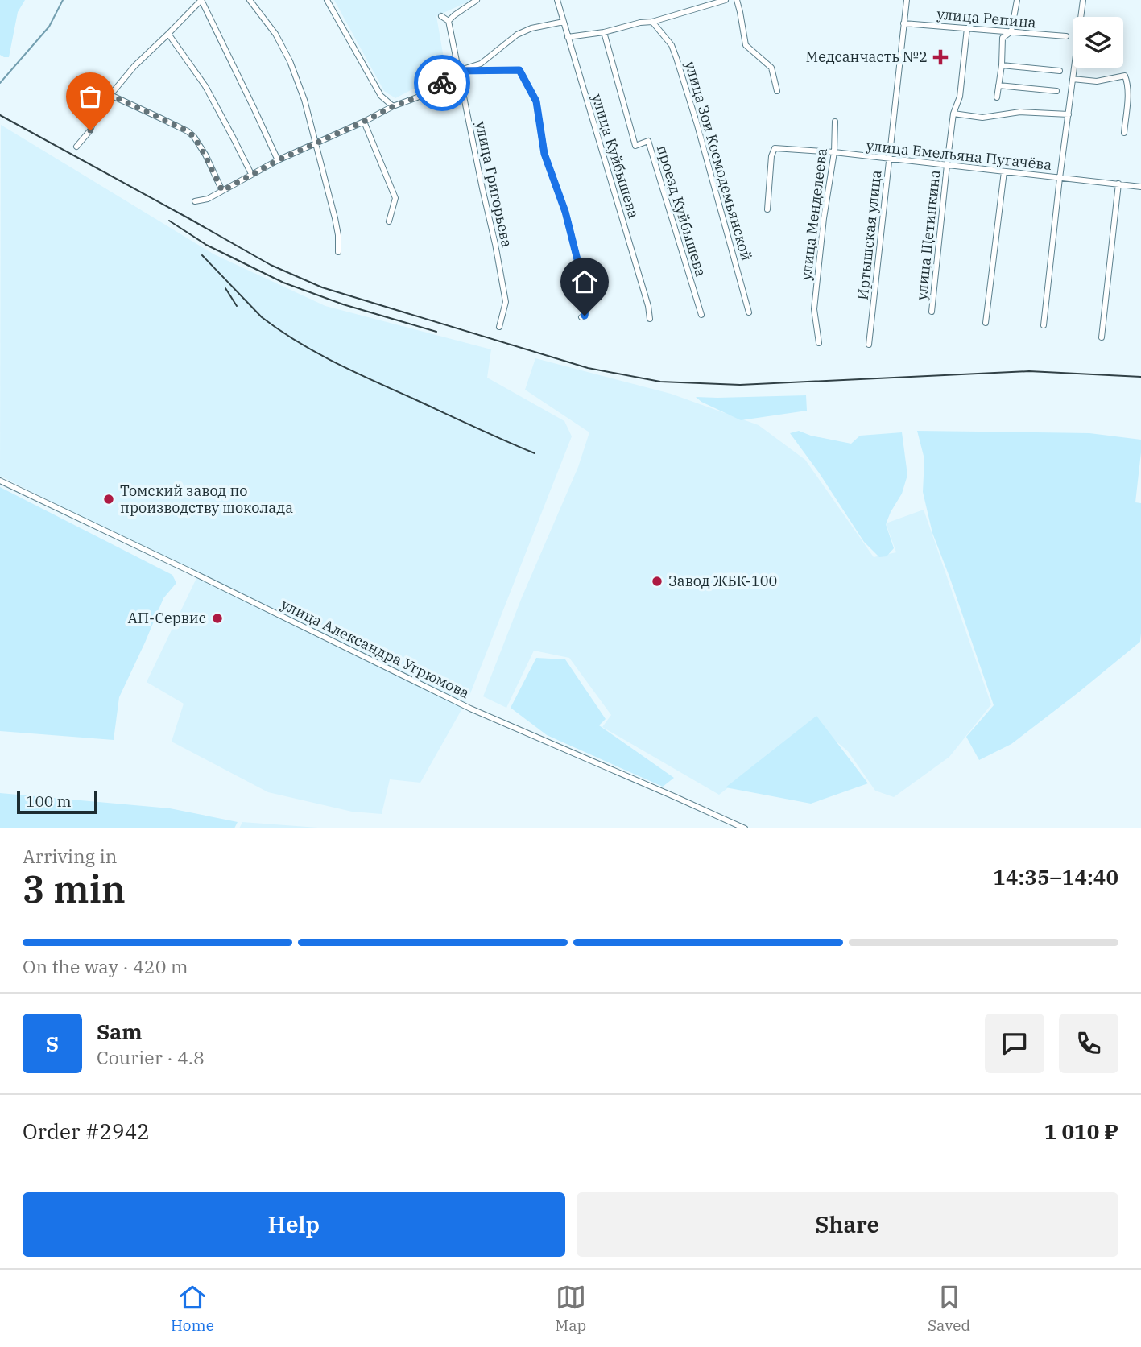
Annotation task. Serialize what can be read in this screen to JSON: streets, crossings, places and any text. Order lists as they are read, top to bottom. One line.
{"streets":{"street":["улица Репина","улица Емельяна Пугачёва","улица Куйбышева","улица Зои Космодемьянской","улица Григорьева","проезд Куйбышева","улица Менделеева","Иртышская улица","улица Щетинкина","улица Александра Угрюмова"]},"crossings":[["улица Репина","Иртышская улица"],["улица Репина","улица Щетинкина"],["улица Емельяна Пугачёва","улица Менделеева"],["улица Емельяна Пугачёва","Иртышская улица"],["улица Емельяна Пугачёва","улица Щетинкина"]],"places":{"health":["Медсанчасть №2"],"other":["Томский завод по производству шоколада","Завод ЖБК-100","АП-Сервис"]},"scale_bar":"100 m","page":{"scale":"100 m","heading":["3 min","Arriving in","14:35–14:40"],"panel":["Sam","Courier · 4.8","Order #2942","1 010 ₽"],"bar":"On the way · 420 m","round":"S","buttons":["Help","Share"],"tabs":["Home","Map","Saved"]}}
